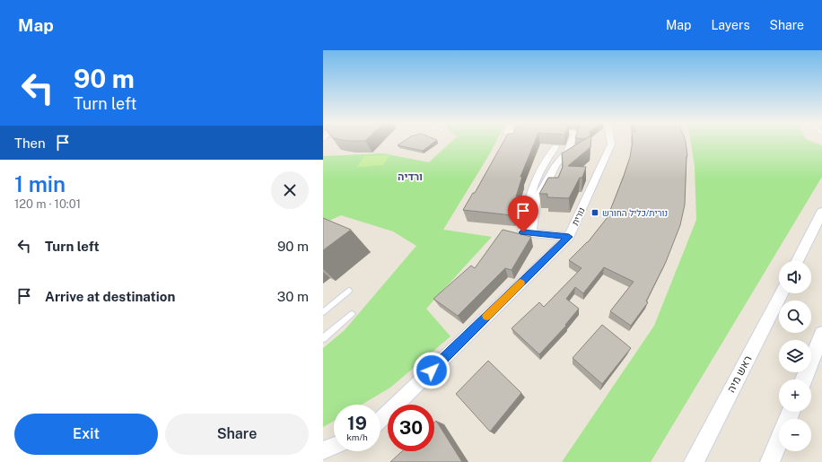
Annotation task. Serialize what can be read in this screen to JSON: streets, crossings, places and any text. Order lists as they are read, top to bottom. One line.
{"streets":{"street":["נורית","ראש מיה"]},"districts":["ורדיה"],"places":{"transit":["נורית/כליל החורש"]},"page":{"header":"Map","nav":["Map","Layers","Share"],"turn":["90 m","Turn left"],"then":"Then","heading":["1 min","120 m · 10:01"],"list":[{"name":"Turn left","value":"90 m"},{"name":"Arrive at destination","value":"30 m"}],"map_buttons":["+","−"],"speed":"19 km/h","limit":"30","buttons":["Exit","Share"]}}
